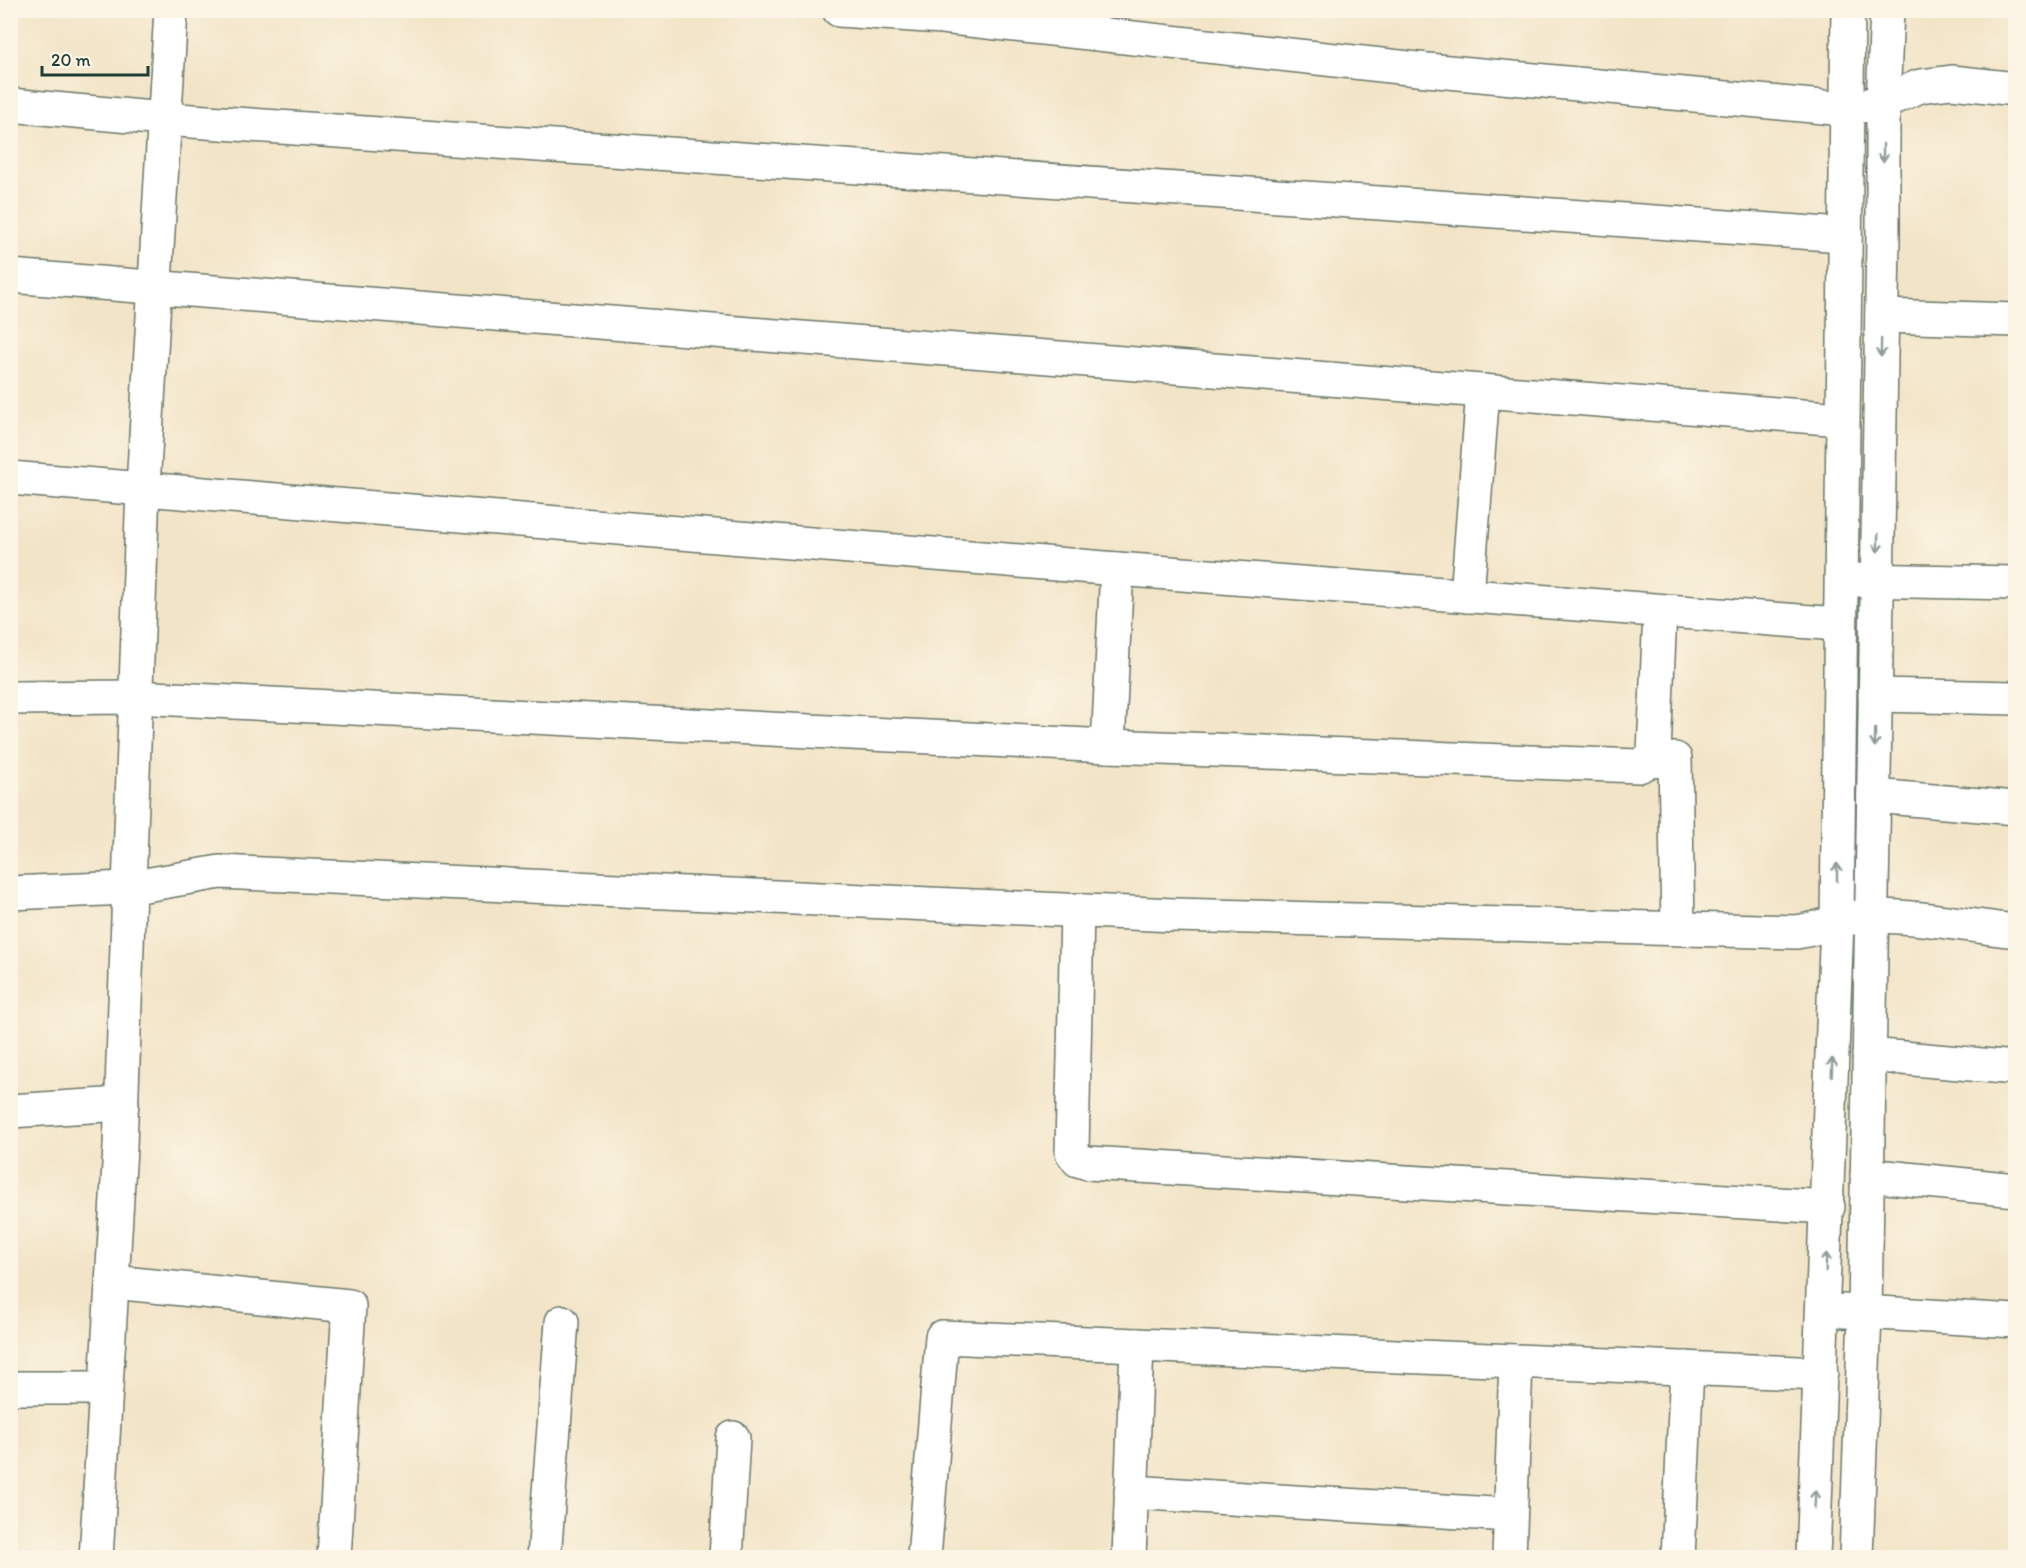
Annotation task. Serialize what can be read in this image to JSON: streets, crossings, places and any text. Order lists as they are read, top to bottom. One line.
{"scale_bar":"20 m"}
